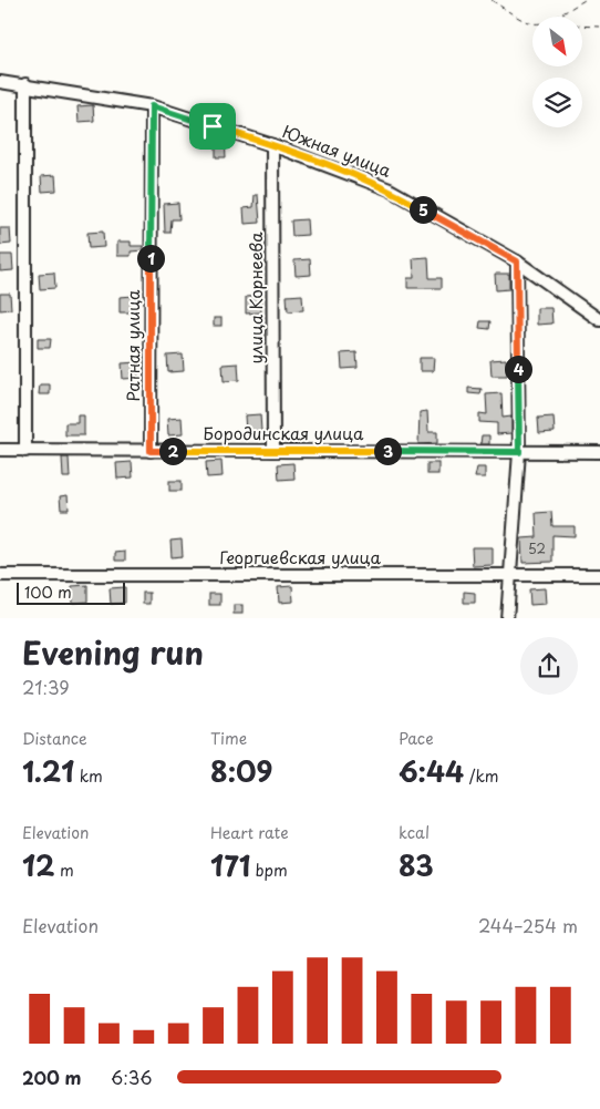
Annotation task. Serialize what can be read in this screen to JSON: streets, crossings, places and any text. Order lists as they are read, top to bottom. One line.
{"streets":{"street":["Южная улица","улица Корнеева","Ратная улица","Бородинская улица","Георгиевская улица"]},"crossings":[["Южная улица","улица Корнеева"],["Южная улица","Ратная улица"],["улица Корнеева","Бородинская улица"],["Ратная улица","Бородинская улица"]],"house_numbers":["52"],"scale_bar":"100 m","north":"bottom right","page":{"pins":["5","1","4","2","3"],"scale":"100 m","heading":["Evening run","21:39"],"stats":[["Distance","1.21 km"],["Time","8:09"],["Pace","6:44 /km"],["Elevation","12 m"],["Heart rate","171 bpm"],["kcal","83"]],"chart":["Elevation","244–254 m"],"list":[{"name":"200 m","note":"6:36"}]}}
